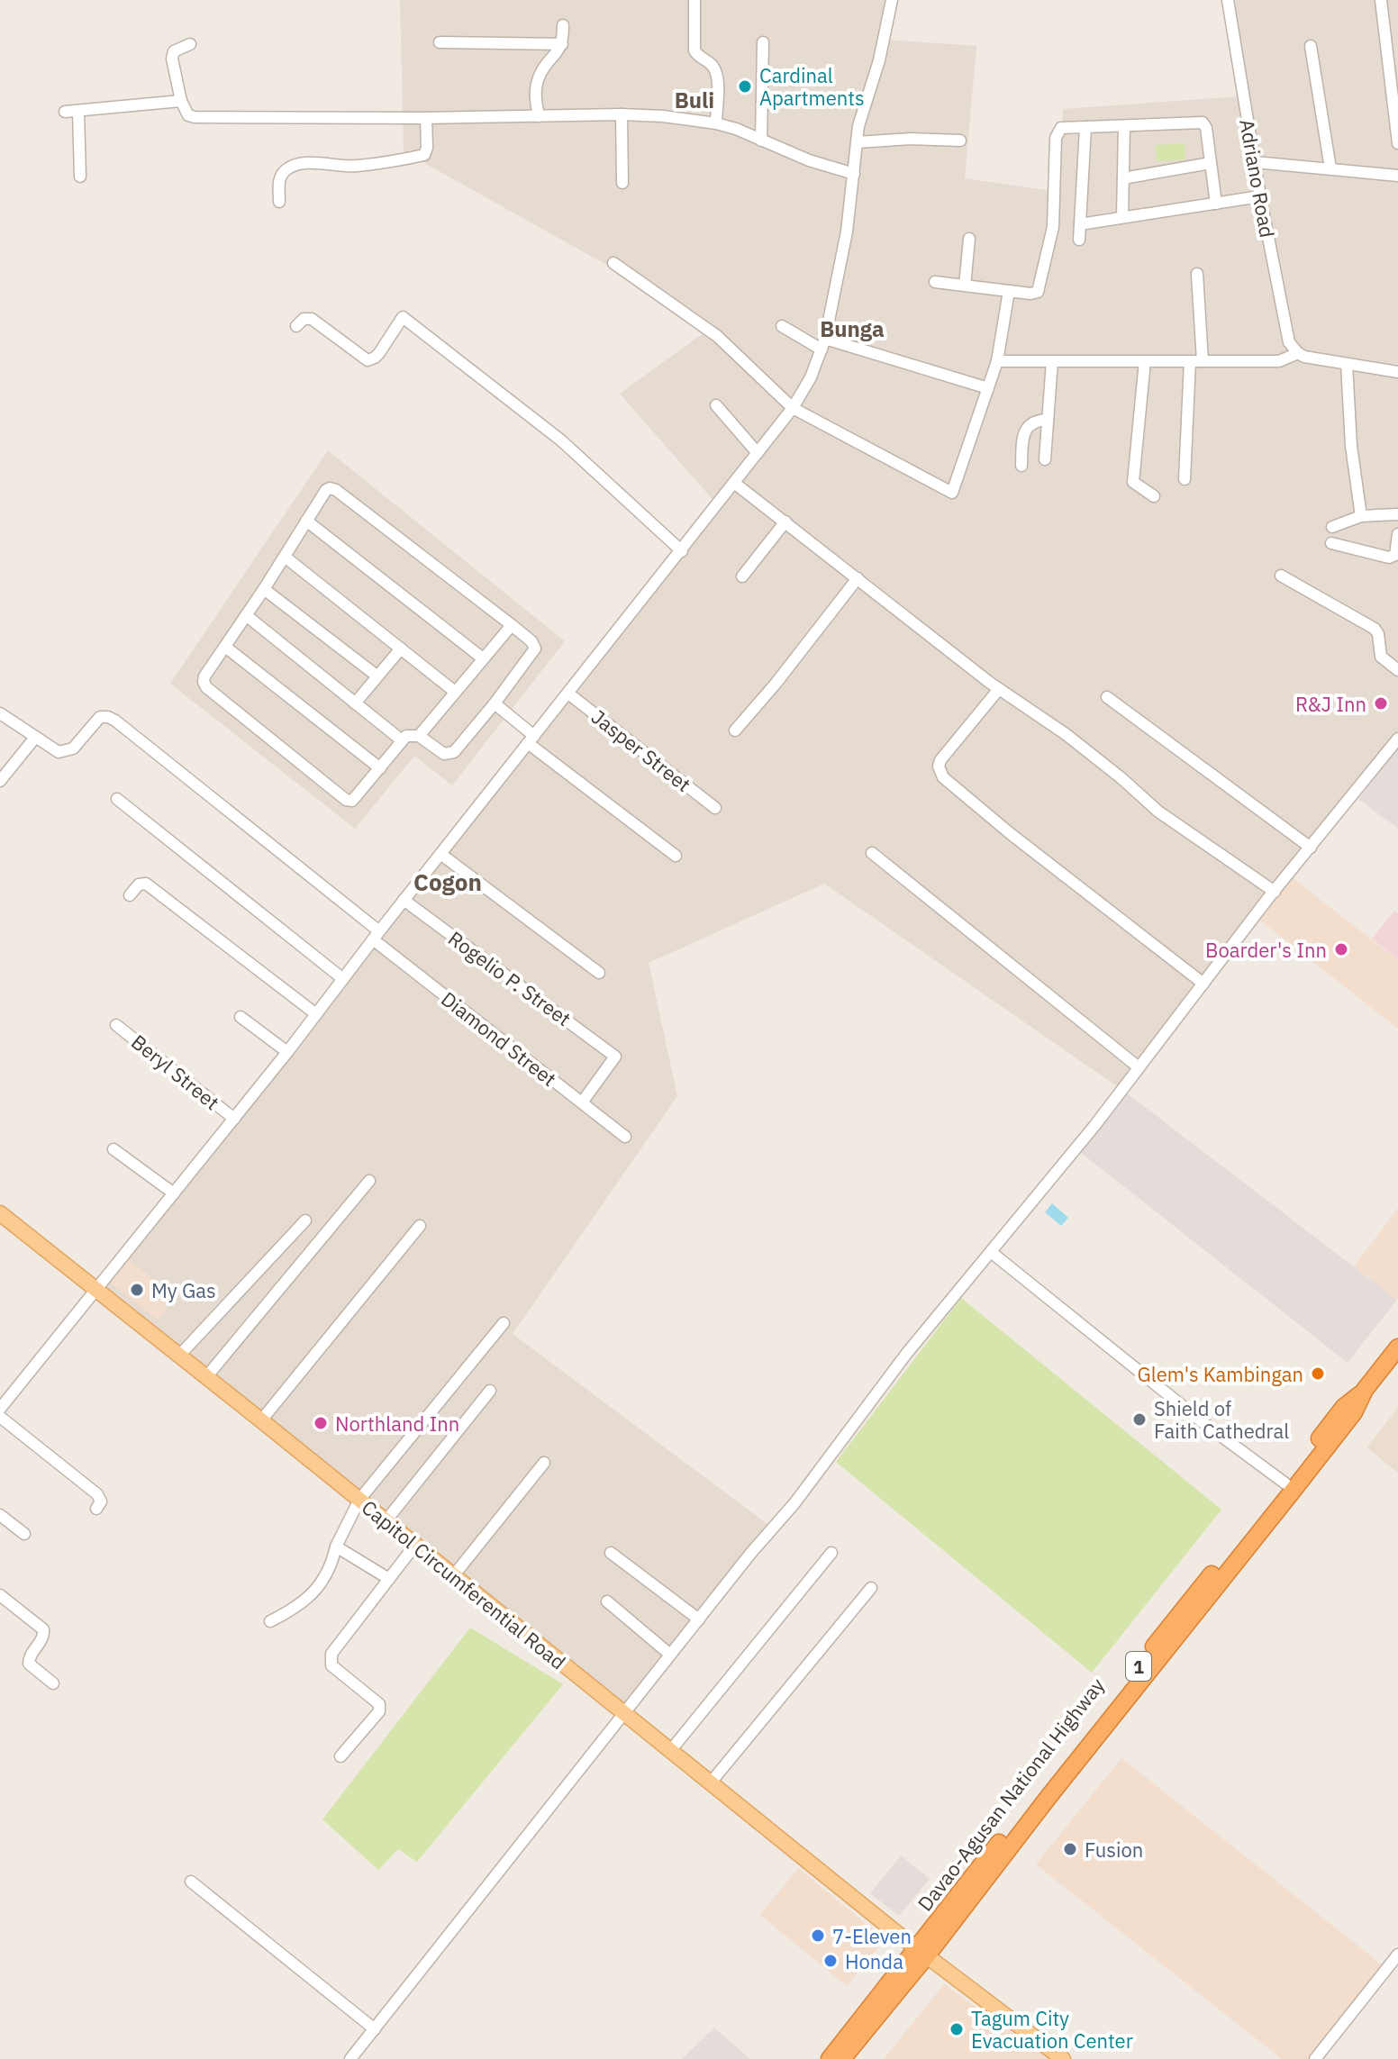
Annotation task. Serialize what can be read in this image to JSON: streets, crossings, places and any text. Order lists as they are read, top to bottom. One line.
{"streets":{"highway":["1","Davao-Agusan National Highway"],"main road":["Capitol Circumferential Road"],"street":["Adriano Road","Jasper Street","Rogelio P. Street","Diamond Street","Beryl Street"]},"crossings":[["Rogelio P. Street","Diamond Street"],["Capitol Circumferential Road","Davao-Agusan National Highway"]],"districts":["Buli","Bunga","Cogon"],"places":["Cardinal Apartments","R&J Inn","Boarder's Inn","My Gas","Glem's Kambingan","Shield of Faith Cathedral","Northland Inn","Fusion","7-Eleven","Honda","Tagum City Evacuation Center"]}
